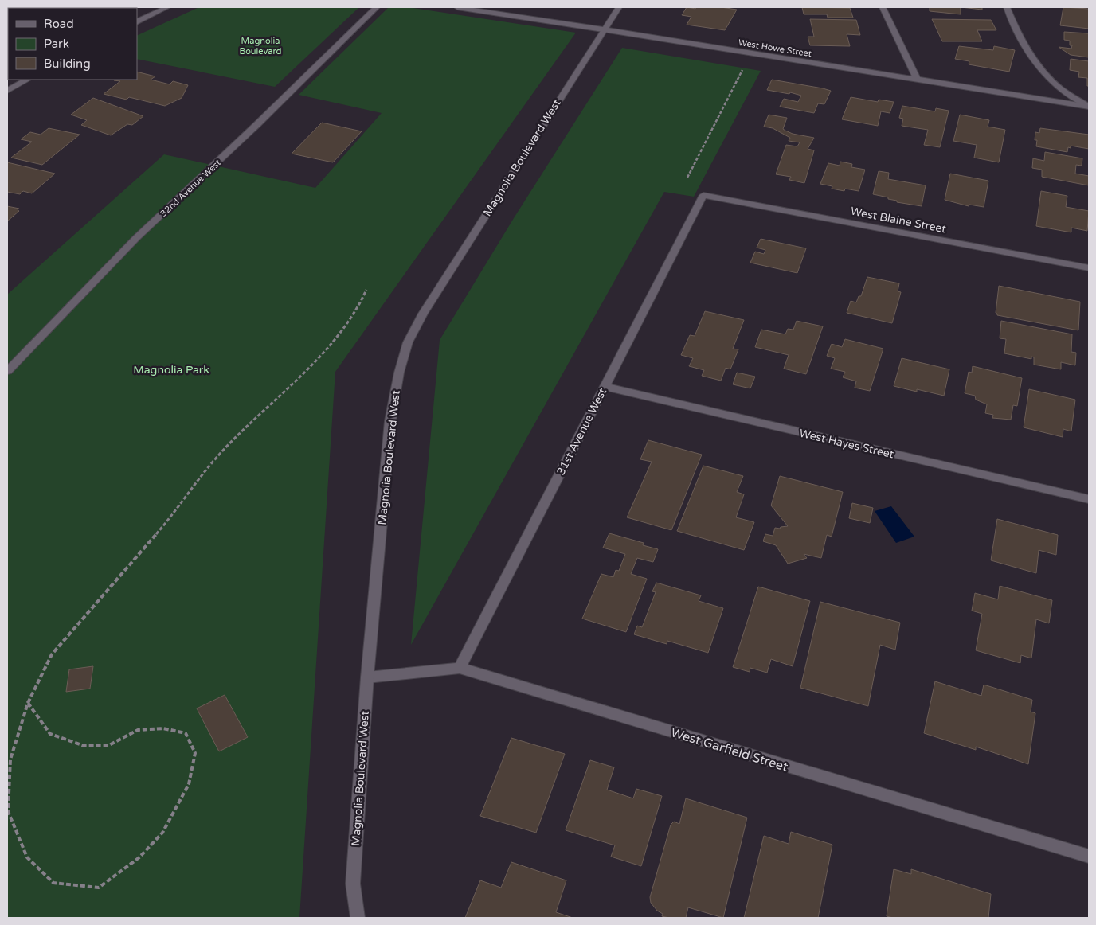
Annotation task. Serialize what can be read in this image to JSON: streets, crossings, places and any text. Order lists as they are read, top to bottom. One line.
{"streets":{"street":["West Howe Street","Magnolia Boulevard West","32nd Avenue West","West Blaine Street","31st Avenue West","West Hayes Street","West Garfield Street"]},"crossings":[["West Howe Street","Magnolia Boulevard West"],["Magnolia Boulevard West","West Garfield Street"],["West Blaine Street","31st Avenue West"],["31st Avenue West","West Hayes Street"],["31st Avenue West","West Garfield Street"]],"parks":["Magnolia Boulevard","Magnolia Park"],"legend":["Road","Park","Building"]}
